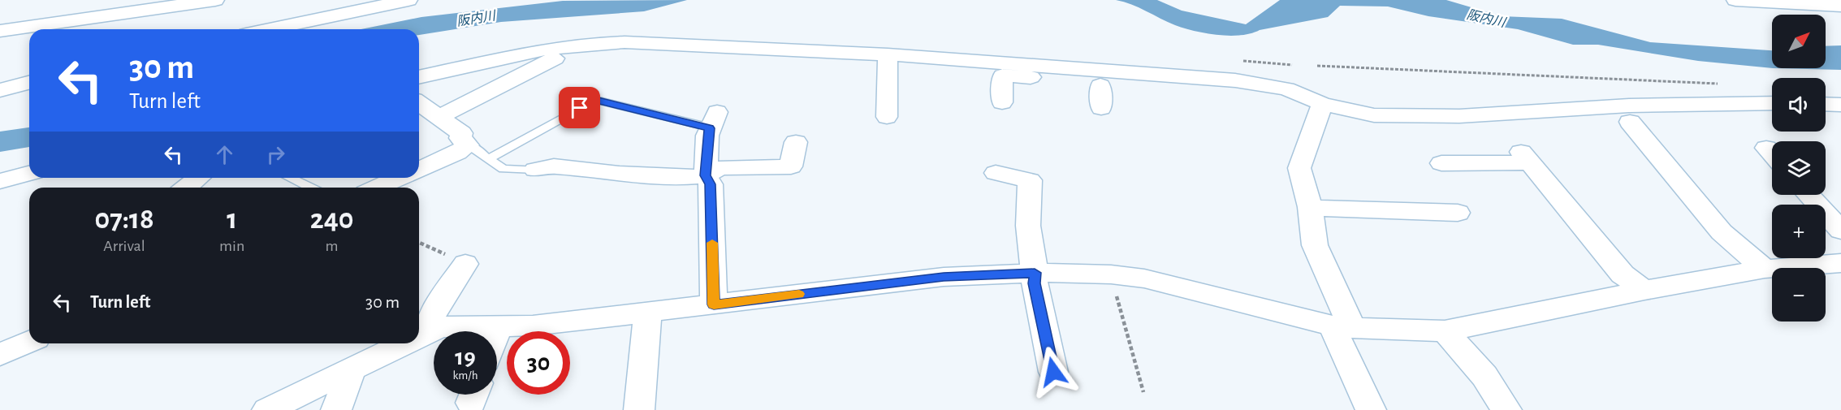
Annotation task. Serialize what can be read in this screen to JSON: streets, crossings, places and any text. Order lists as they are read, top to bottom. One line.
{"water":["阪内川"],"north":"top right","page":{"map_buttons":["+","−"],"turn":["30 m","Turn left"],"eta":["07:18","Arrival","1","min","240","m"],"list":[{"name":"Turn left","value":"30 m"}],"speed":"19 km/h","limit":"30"}}
